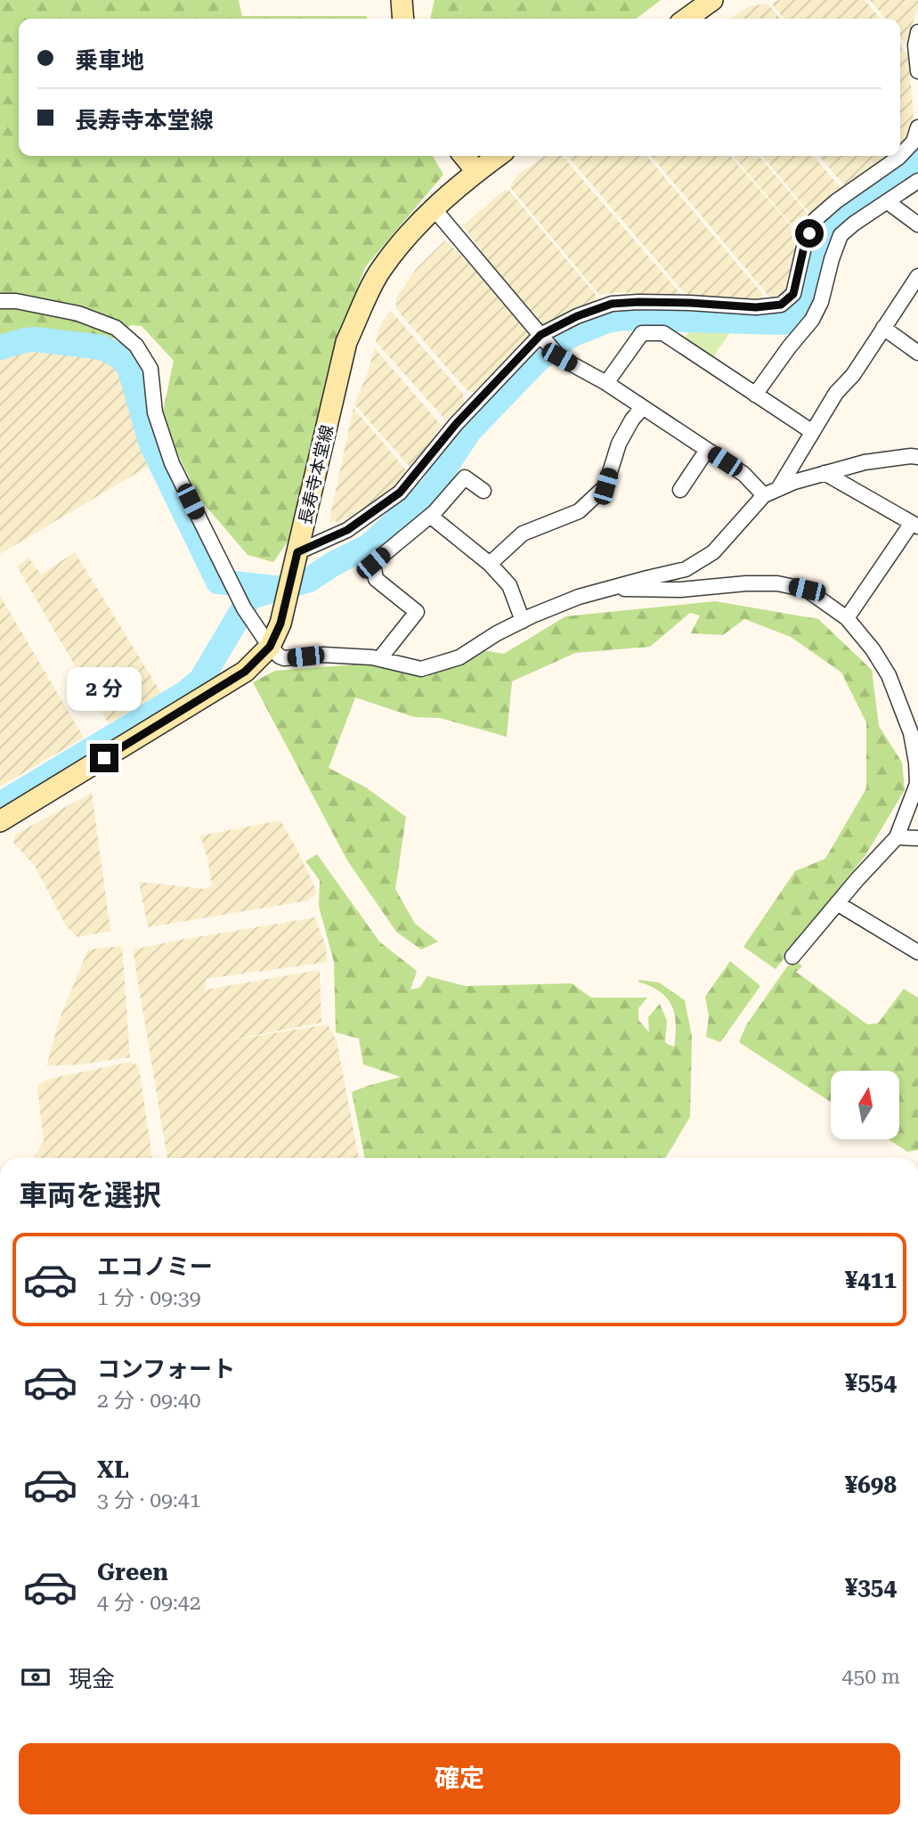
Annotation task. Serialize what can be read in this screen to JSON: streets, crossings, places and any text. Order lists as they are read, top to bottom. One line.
{"streets":{"main road":["長寿寺本堂線"]},"north":"top","page":{"banner":["乗車地","長寿寺本堂線"],"bubble":"2 分","heading":"車両を選択","list":[{"name":"エコノミー","note":"1 分 · 09:39","value":"¥411"},{"name":"コンフォート","note":"2 分 · 09:40","value":"¥554"},{"name":"XL","note":"3 分 · 09:41","value":"¥698"},{"name":"Green","note":"4 分 · 09:42","value":"¥354"}],"pay":["現金","450 m"],"buttons":"確定"}}
